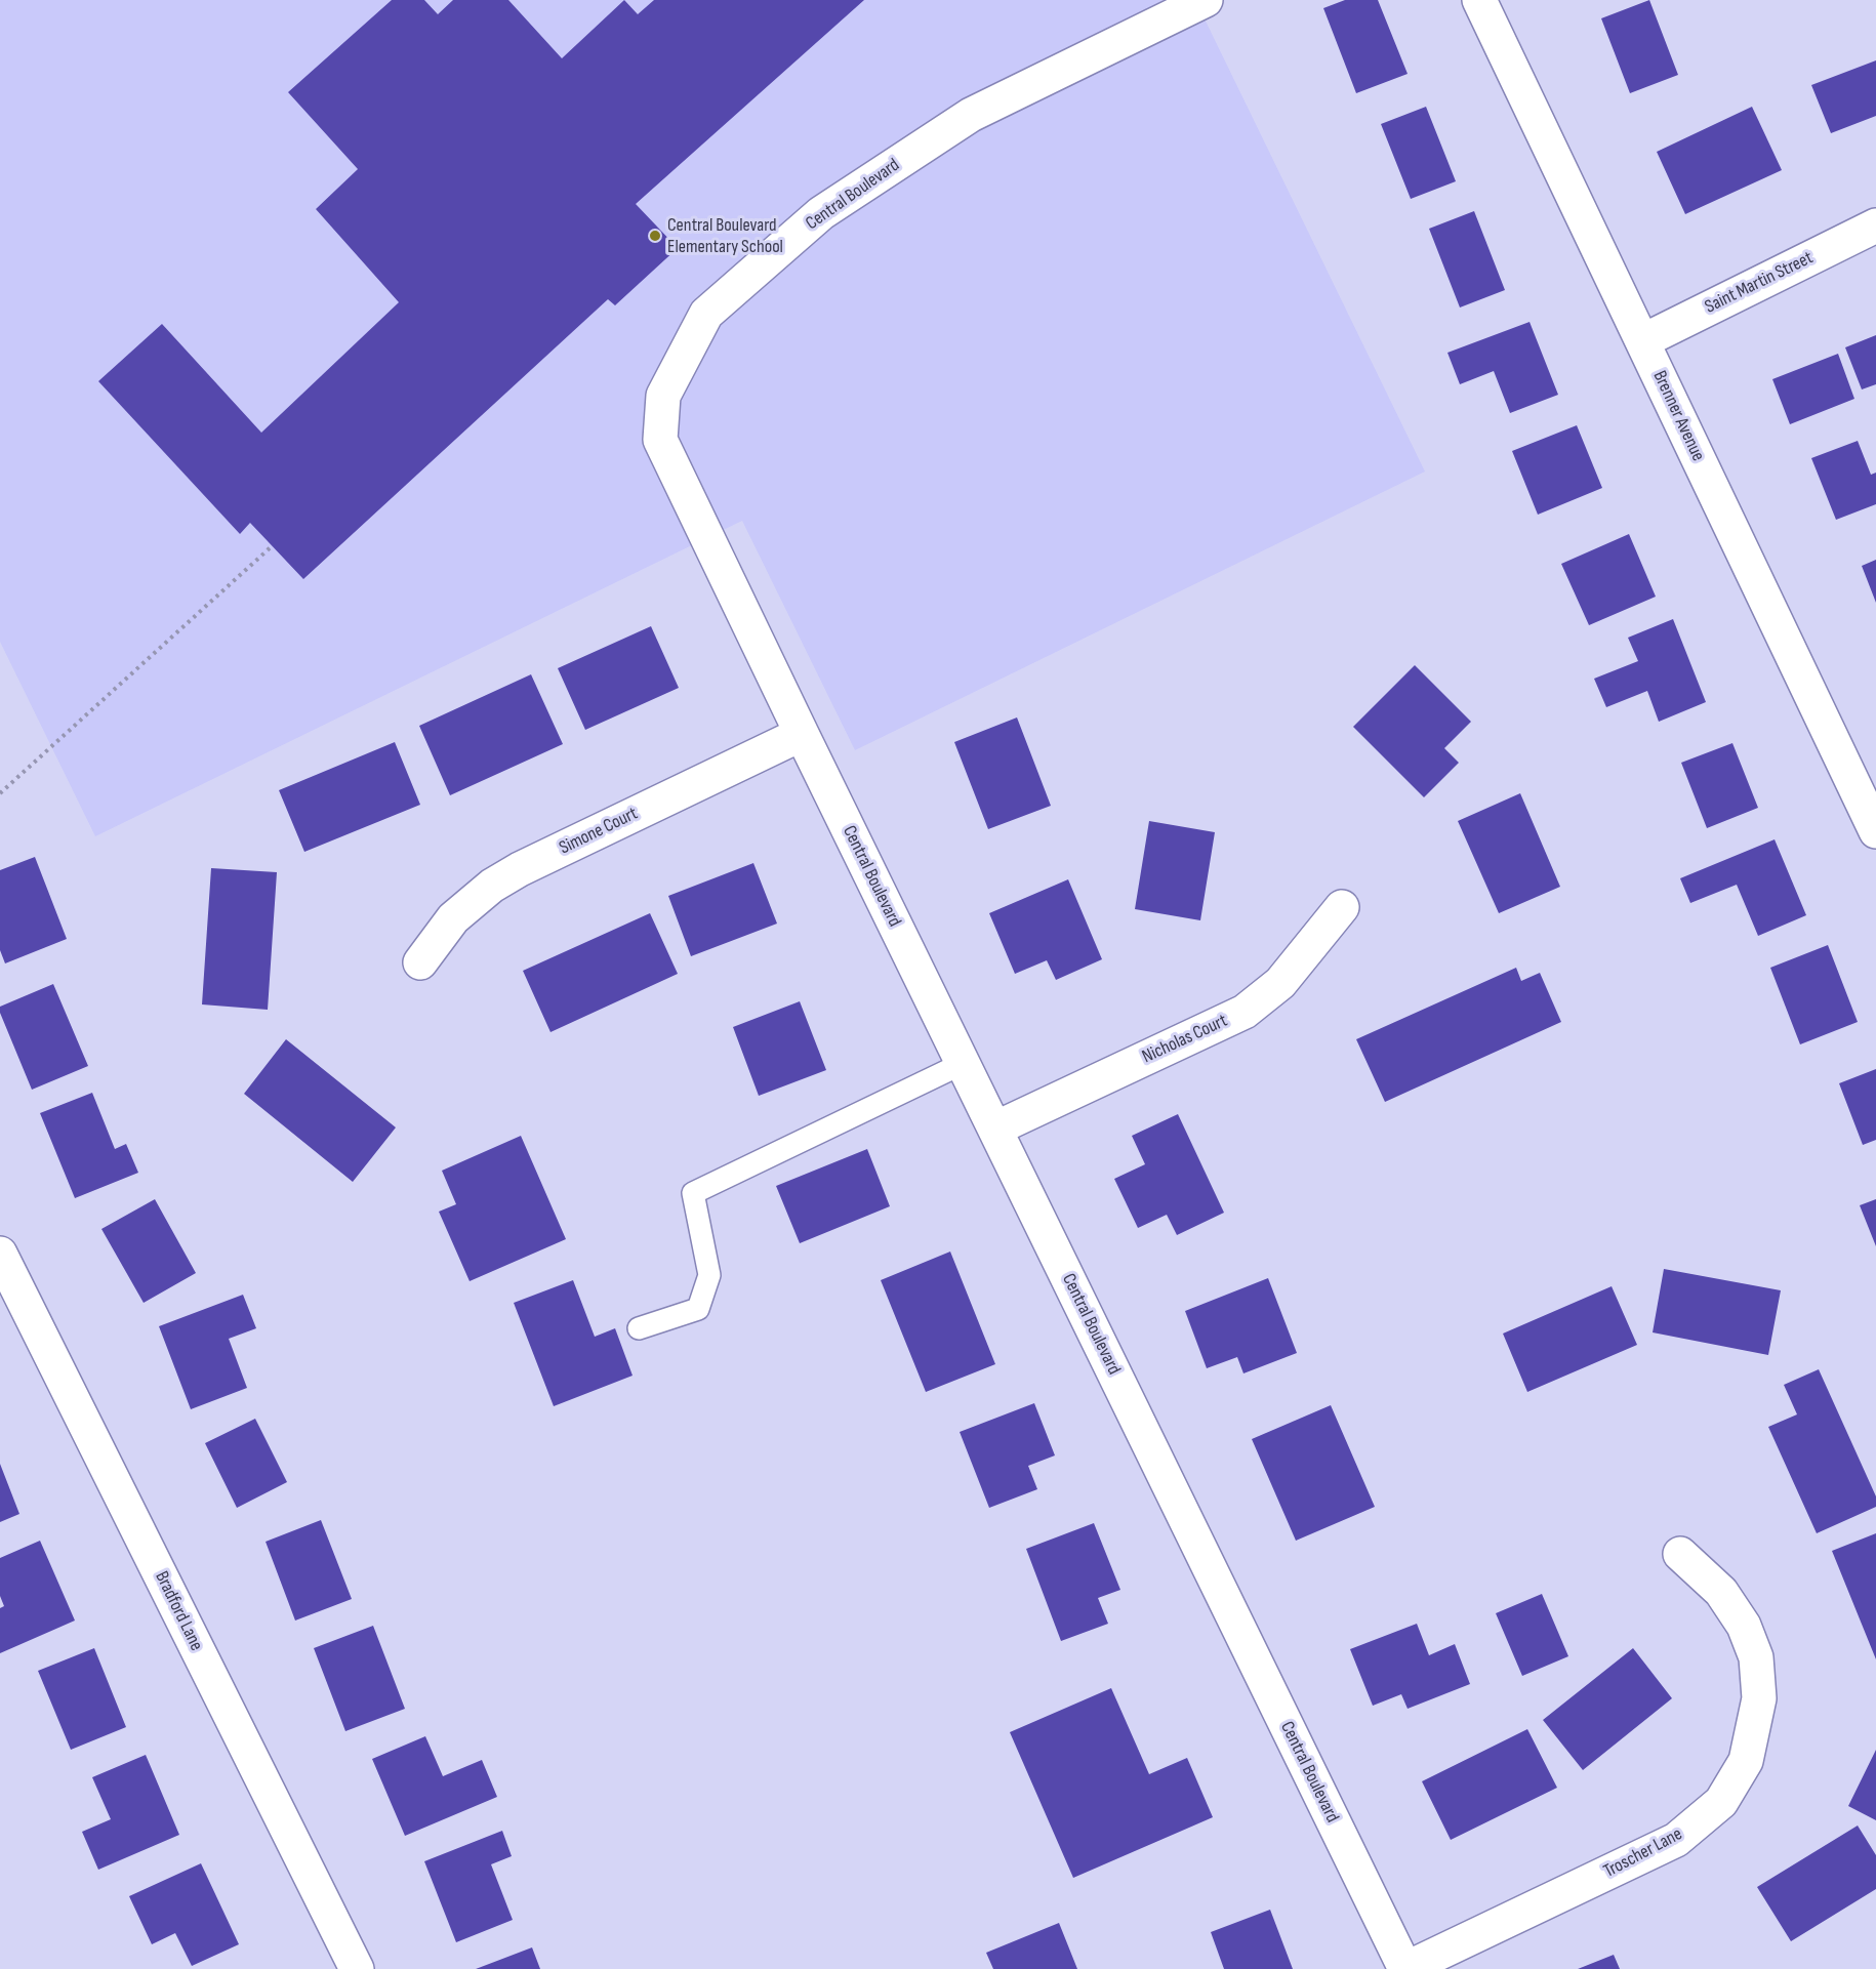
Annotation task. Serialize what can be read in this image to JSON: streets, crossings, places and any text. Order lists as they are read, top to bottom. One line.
{"streets":{"street":["Central Boulevard","Saint Martin Street","Brenner Avenue","Simone Court","Nicholas Court","Bradford Lane","Troscher Lane"]},"crossings":[["Central Boulevard","Simone Court"],["Central Boulevard","Nicholas Court"],["Central Boulevard","Troscher Lane"],["Saint Martin Street","Brenner Avenue"]],"places":["Central Boulevard Elementary School"]}
